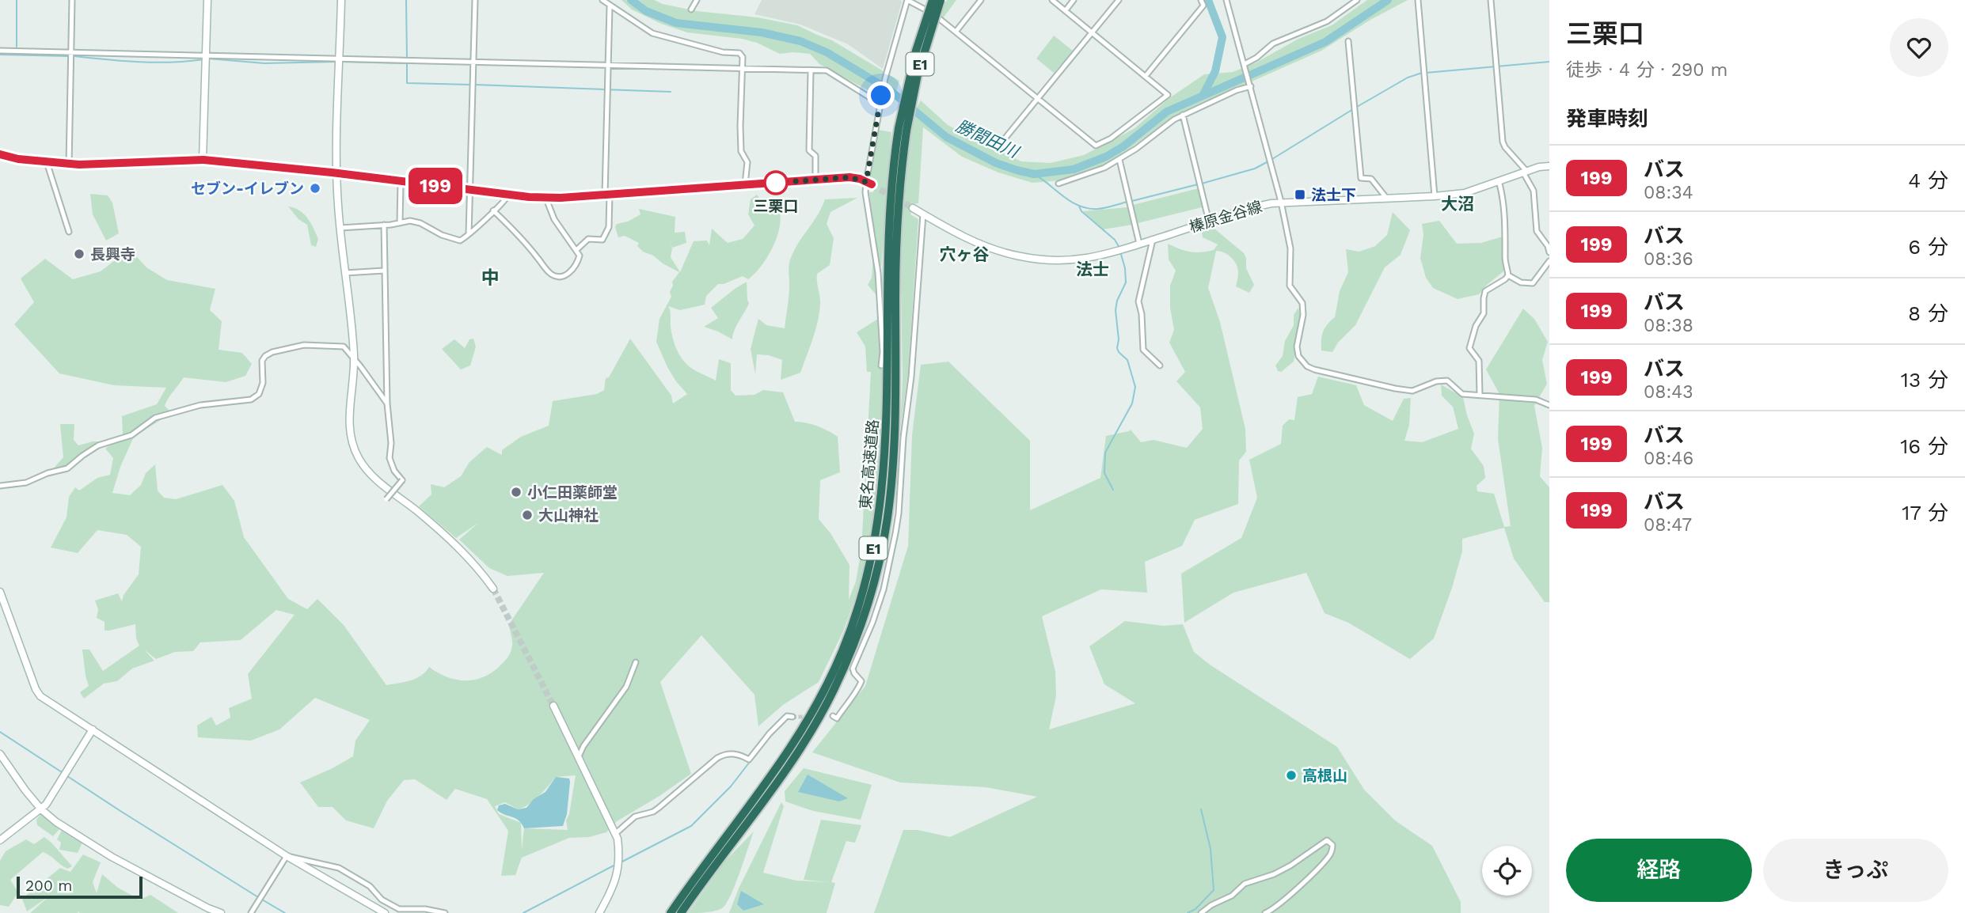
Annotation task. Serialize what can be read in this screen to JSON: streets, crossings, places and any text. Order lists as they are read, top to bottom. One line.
{"streets":{"highway":["E1","東名高速道路"],"street":["榛原金谷線"]},"districts":["大沼","穴ヶ谷","法士","中"],"water":["勝間田川"],"places":{"other":["三栗口","セブン-イレブン","長興寺","小仁田薬師堂","大山神社","高根山"],"transit":["法士下"]},"lines":["bus line 199"],"scale_bar":"200 m","page":{"on_map":"199","heading":[["三栗口","徒歩 · 4 分 · 290 m"],"発車時刻"],"list":[{"mark":"199","name":"バス","note":"08:34","value":"4 分"},{"mark":"199","name":"バス","note":"08:36","value":"6 分"},{"mark":"199","name":"バス","note":"08:38","value":"8 分"},{"mark":"199","name":"バス","note":"08:43","value":"13 分"},{"mark":"199","name":"バス","note":"08:46","value":"16 分"},{"mark":"199","name":"バス","note":"08:47","value":"17 分"}],"buttons":["経路","きっぷ"],"scale":"200 m"}}
